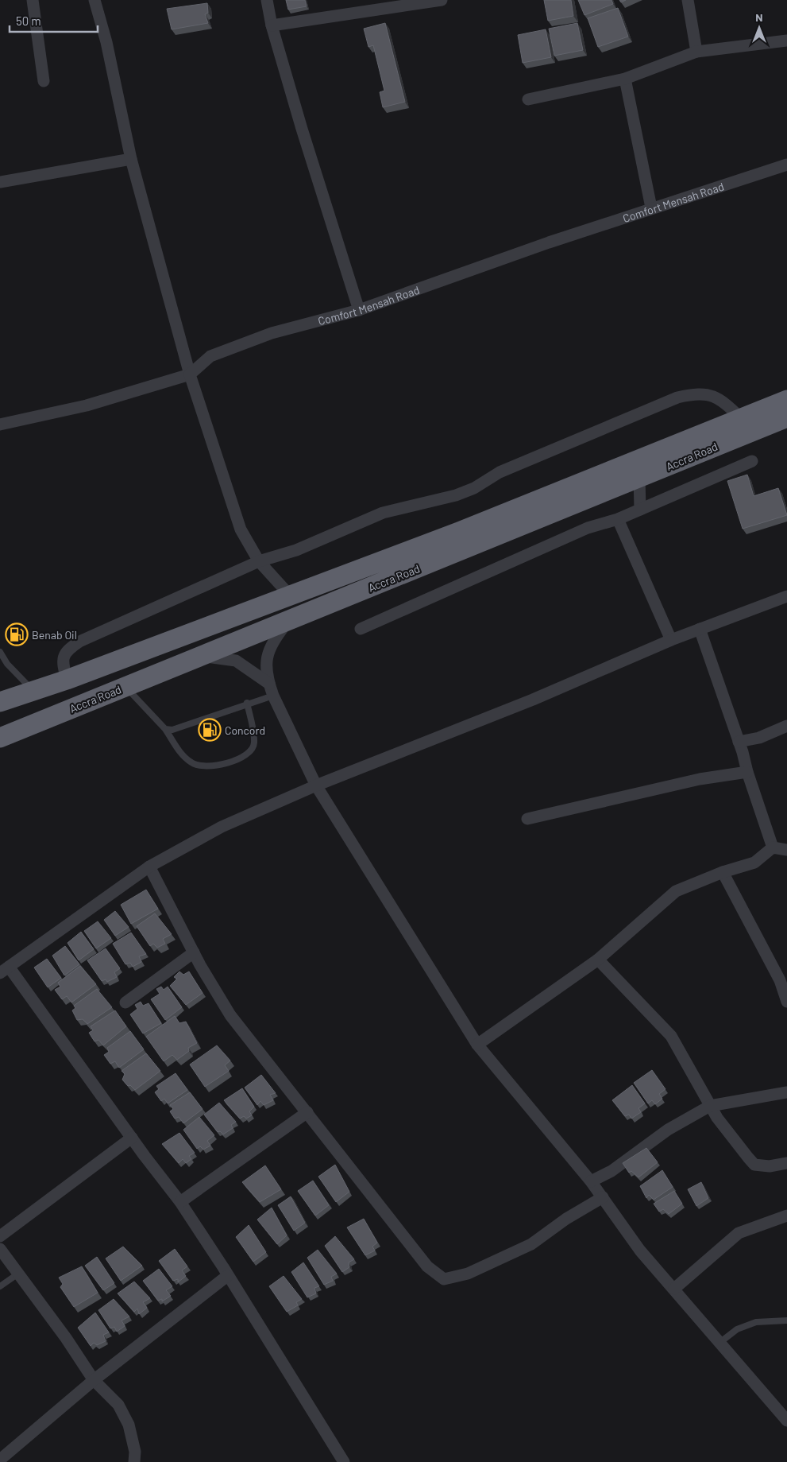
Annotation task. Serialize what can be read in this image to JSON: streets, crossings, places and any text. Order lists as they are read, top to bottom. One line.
{"streets":{"highway":["Accra Road"],"street":["Comfort Mensah Road"]},"places":{"fuel station":["Benab Oil","Concord"]},"scale_bar":"50 m","north":"top"}
